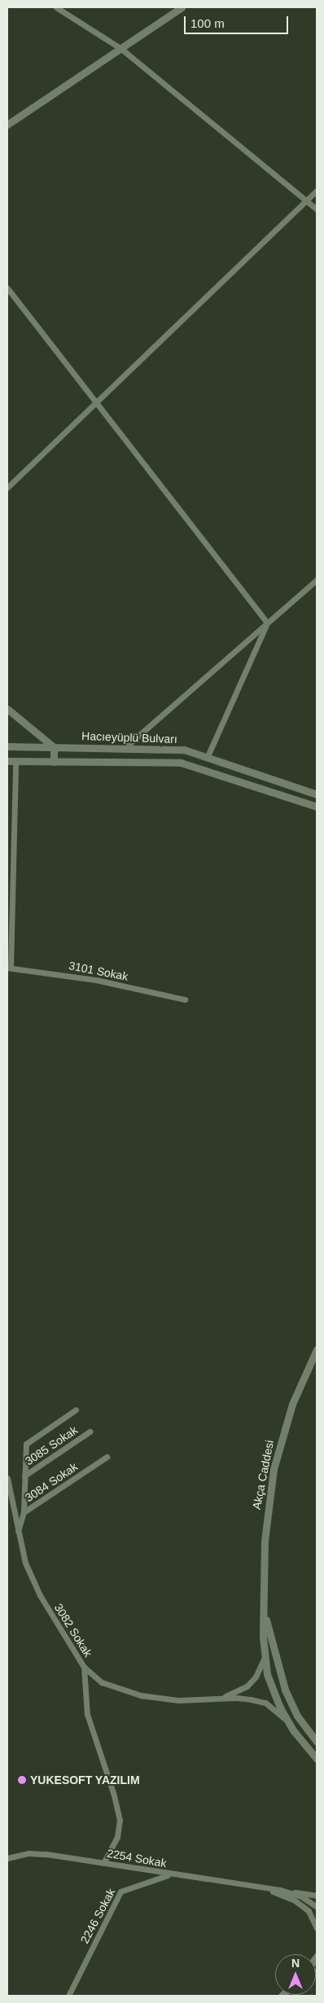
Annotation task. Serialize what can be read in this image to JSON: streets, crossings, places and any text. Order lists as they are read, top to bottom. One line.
{"streets":{"street":["Hacıeyüplü Bulvarı","3101 Sokak","3085 Sokak","Akça Caddesi","3084 Sokak","3082 Sokak","2254 Sokak","2246 Sokak"]},"crossings":[["3084 Sokak","3082 Sokak"],["3082 Sokak","2254 Sokak"],["2254 Sokak","2246 Sokak"]],"places":["YUKESOFT YAZILIM"],"scale_bar":"100 m","north":"top"}
